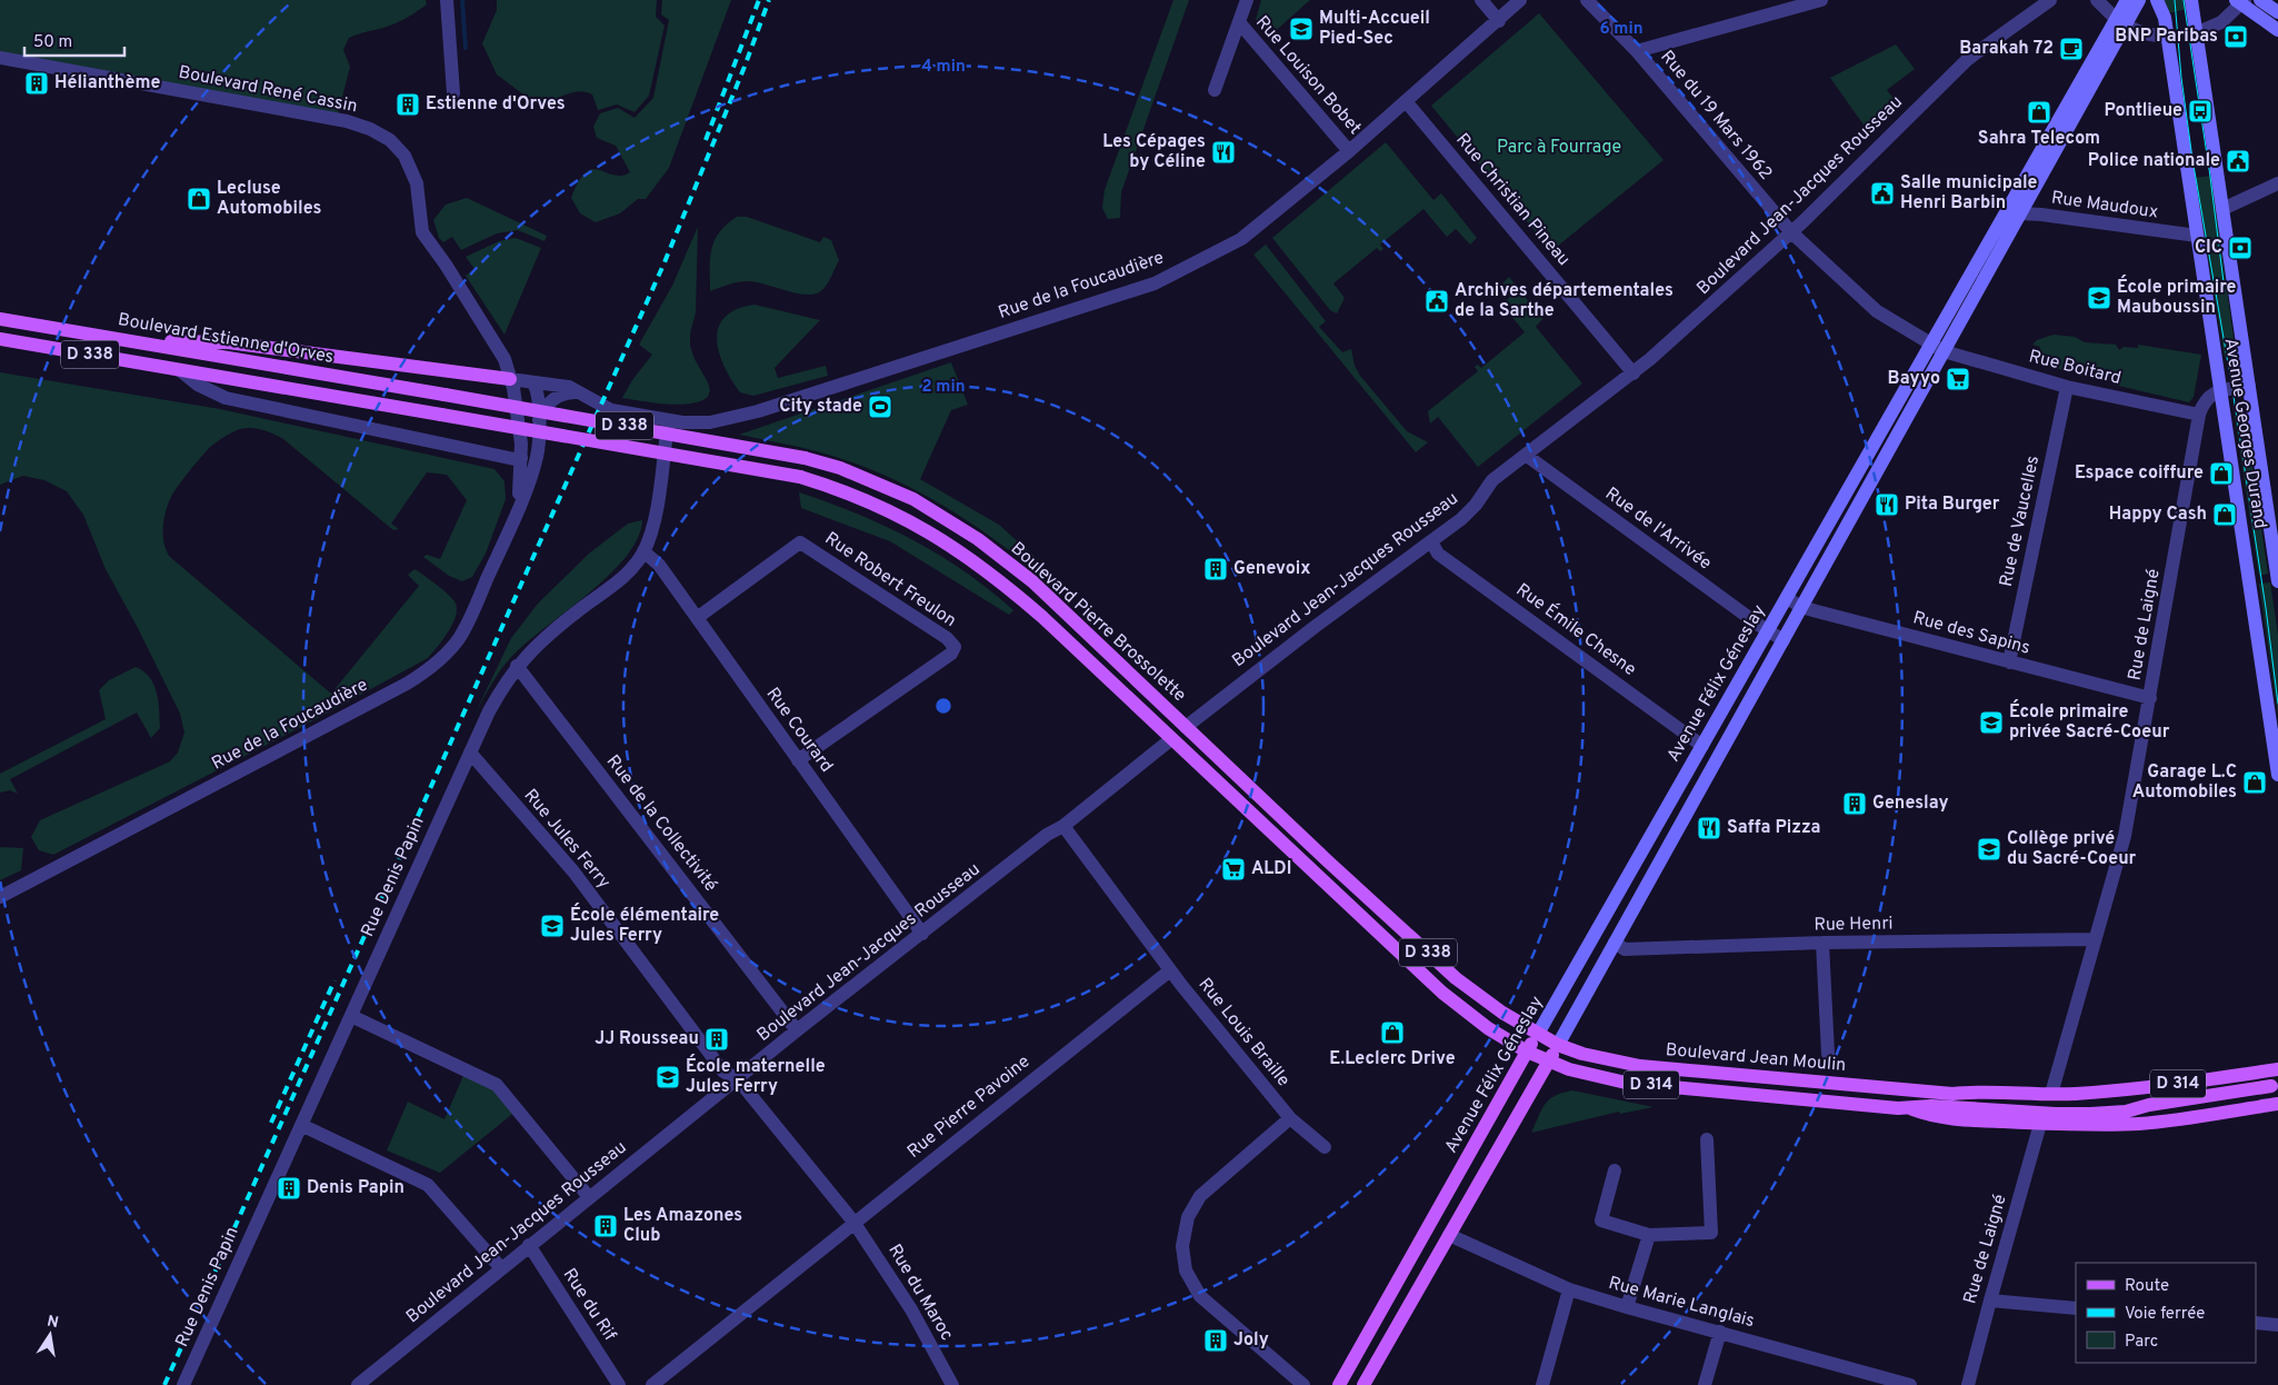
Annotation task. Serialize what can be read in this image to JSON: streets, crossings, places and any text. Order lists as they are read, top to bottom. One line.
{"streets":{"main road":["Boulevard Estienne d'Orves","D 338","Avenue Georges Durand","Boulevard Pierre Brossolette","Avenue Félix Géneslay","Boulevard Jean Moulin","D 314"],"street":["Rue Louison Bobet","Boulevard René Cassin","Rue du 19 Mars 1962","Boulevard Jean-Jacques Rousseau","Rue Christian Pineau","Rue Maudoux","Rue de la Foucaudière","Rue Boitard","Rue de Vaucelles","Rue de l'Arrivée","Rue Robert Freulon","Rue de Laigné","Rue Émile Chesne","Rue des Sapins","Rue Courard","Rue de la Collectivité","Rue Jules Ferry","Rue Denis Papin","Rue Henri","Rue Louis Braille","Rue Pierre Pavoine","Rue du Maroc","Rue Marie Langlais","Rue du Rif"]},"crossings":[["Rue Louison Bobet","Rue de la Foucaudière"],["Boulevard René Cassin","Rue de la Foucaudière"],["Rue du 19 Mars 1962","Boulevard Jean-Jacques Rousseau"],["Rue du 19 Mars 1962","Rue Boitard"],["Rue du 19 Mars 1962","Avenue Félix Géneslay"],["Boulevard Jean-Jacques Rousseau","Rue Christian Pineau"],["Boulevard Jean-Jacques Rousseau","Rue de l'Arrivée"],["Boulevard Jean-Jacques Rousseau","Boulevard Pierre Brossolette"],["Boulevard Jean-Jacques Rousseau","Rue Émile Chesne"],["Boulevard Jean-Jacques Rousseau","Rue Courard"],["Boulevard Jean-Jacques Rousseau","Rue de la Collectivité"],["Boulevard Jean-Jacques Rousseau","Rue Jules Ferry"],["Boulevard Jean-Jacques Rousseau","Rue du Rif"],["Rue Christian Pineau","Rue de la Foucaudière"],["Rue Maudoux","Avenue Georges Durand"],["Rue Maudoux","Avenue Félix Géneslay"],["Rue de la Foucaudière","D 338"],["Rue de la Foucaudière","Rue Denis Papin"],["Boulevard Estienne d'Orves","D 338"],["Boulevard Estienne d'Orves","Boulevard Pierre Brossolette"],["Rue Boitard","Rue de Vaucelles"],["Rue Boitard","Rue de Laigné"],["Rue Boitard","Avenue Félix Géneslay"],["Avenue Georges Durand","Rue de Laigné"],["Rue de Vaucelles","Rue des Sapins"],["Rue de l'Arrivée","Avenue Félix Géneslay"],["Rue Robert Freulon","Rue Courard"],["Boulevard Pierre Brossolette","Avenue Félix Géneslay"],["Boulevard Pierre Brossolette","Boulevard Jean Moulin"],["Rue de Laigné","Rue des Sapins"],["Rue de Laigné","Rue Henri"],["Rue de Laigné","Boulevard Jean Moulin"],["Rue Émile Chesne","Avenue Félix Géneslay"],["Rue des Sapins","Avenue Félix Géneslay"],["Avenue Félix Géneslay","Rue Henri"],["Avenue Félix Géneslay","Boulevard Jean Moulin"],["Avenue Félix Géneslay","Rue Marie Langlais"],["Rue Courard","Rue Denis Papin"],["Rue de la Collectivité","Rue Denis Papin"],["Rue Jules Ferry","Rue Denis Papin"],["Rue Jules Ferry","Rue Pierre Pavoine"],["Rue Jules Ferry","Rue du Maroc"],["Rue Louis Braille","Rue Pierre Pavoine"],["Rue Pierre Pavoine","Rue du Maroc"]],"parks":["Parc à Fourrage"],"places":{"school or university":["Multi-Accueil Pied-Sec","École primaire Mauboussin","École primaire privée Sacré-Coeur","Collège privé du Sacré-Coeur","École élémentaire Jules Ferry","École maternelle Jules Ferry"],"bank":["BNP Paribas","CIC"],"cafe":["Barakah 72"],"building":["Hélianthème","Estienne d'Orves","Genevoix","Geneslay","JJ Rousseau","Denis Papin","Les Amazones Club","Joly"],"bus stop":["Pontlieue"],"shop":["Sahra Telecom","Lecluse Automobiles","Espace coiffure","Happy Cash","Garage L.C Automobiles","E.Leclerc Drive"],"restaurant":["Les Cépages by Céline","Pita Burger","Saffa Pizza"],"public building":["Police nationale","Salle municipale Henri Barbin","Archives départementales de la Sarthe"],"supermarket":["Bayyo","ALDI"],"sports":["City stade"]},"legend":["Route","Voie ferrée","Parc"],"scale_bar":"50 m","north":"top","rings":["6 min","4 min","2 min"]}
